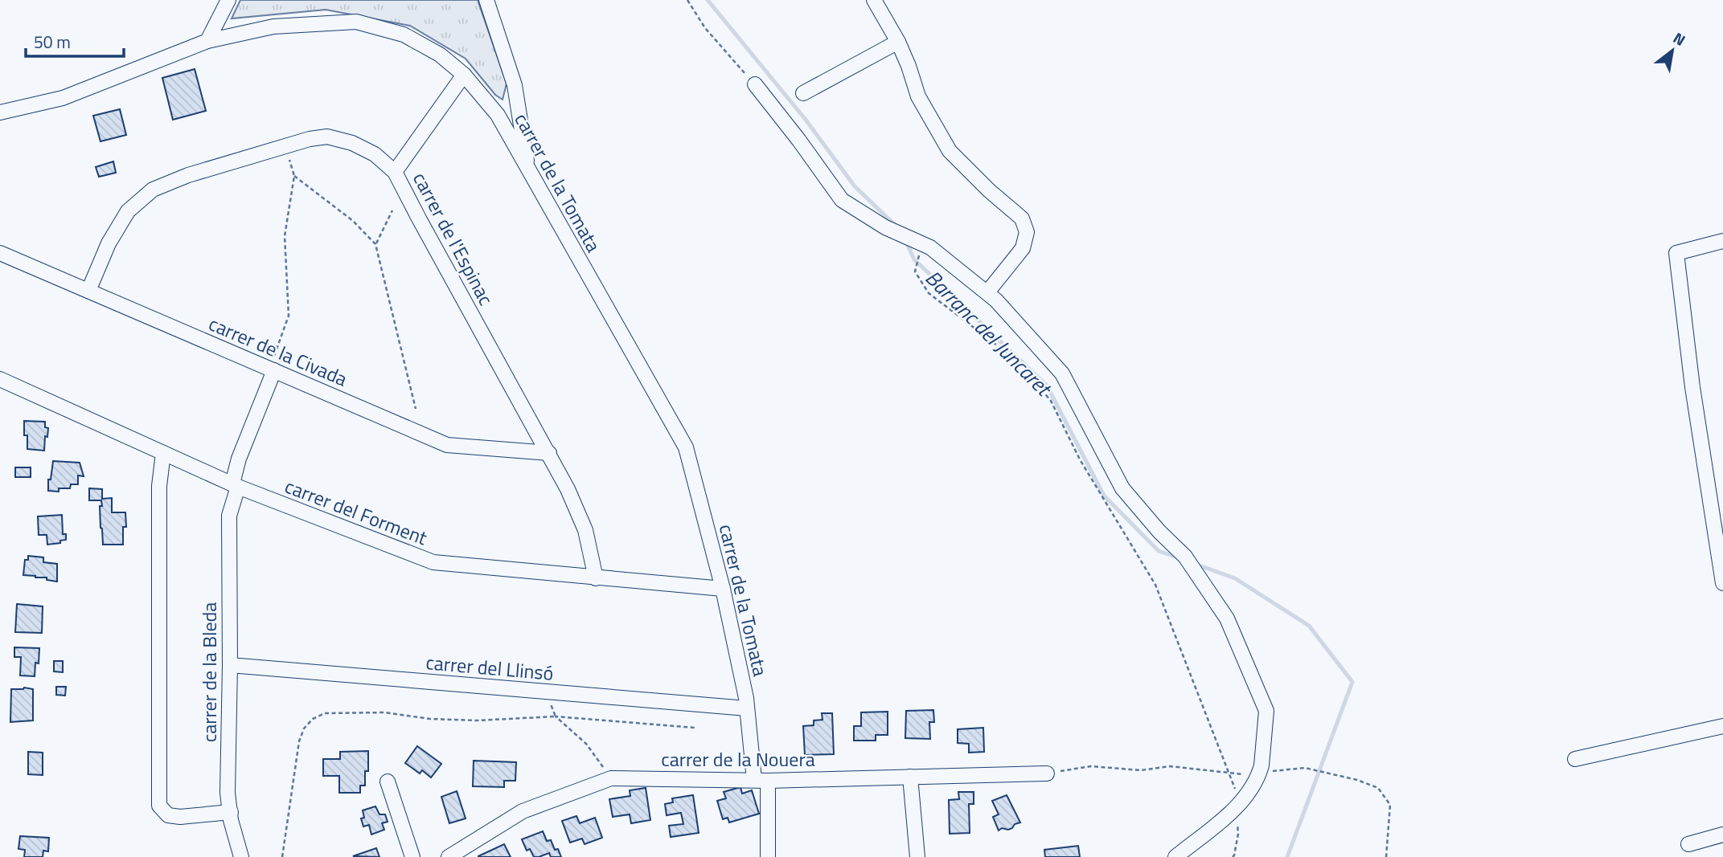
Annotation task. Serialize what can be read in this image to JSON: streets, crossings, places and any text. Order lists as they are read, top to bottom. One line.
{"streets":{"street":["carrer de la Tomata","carrer de l'Espinac","carrer de la Civada","carrer del Forment","carrer del Llinsó","carrer de la Bleda","carrer de la Nouera"]},"crossings":[["carrer de la Tomata","carrer del Forment"],["carrer de la Tomata","carrer del Llinsó"],["carrer de la Tomata","carrer de la Nouera"],["carrer de l'Espinac","carrer de la Civada"],["carrer de l'Espinac","carrer del Forment"],["carrer de la Civada","carrer de la Bleda"],["carrer del Forment","carrer de la Bleda"],["carrer del Llinsó","carrer de la Bleda"]],"water":["Barranc del Juncaret"],"scale_bar":"50 m","north":"top right"}
